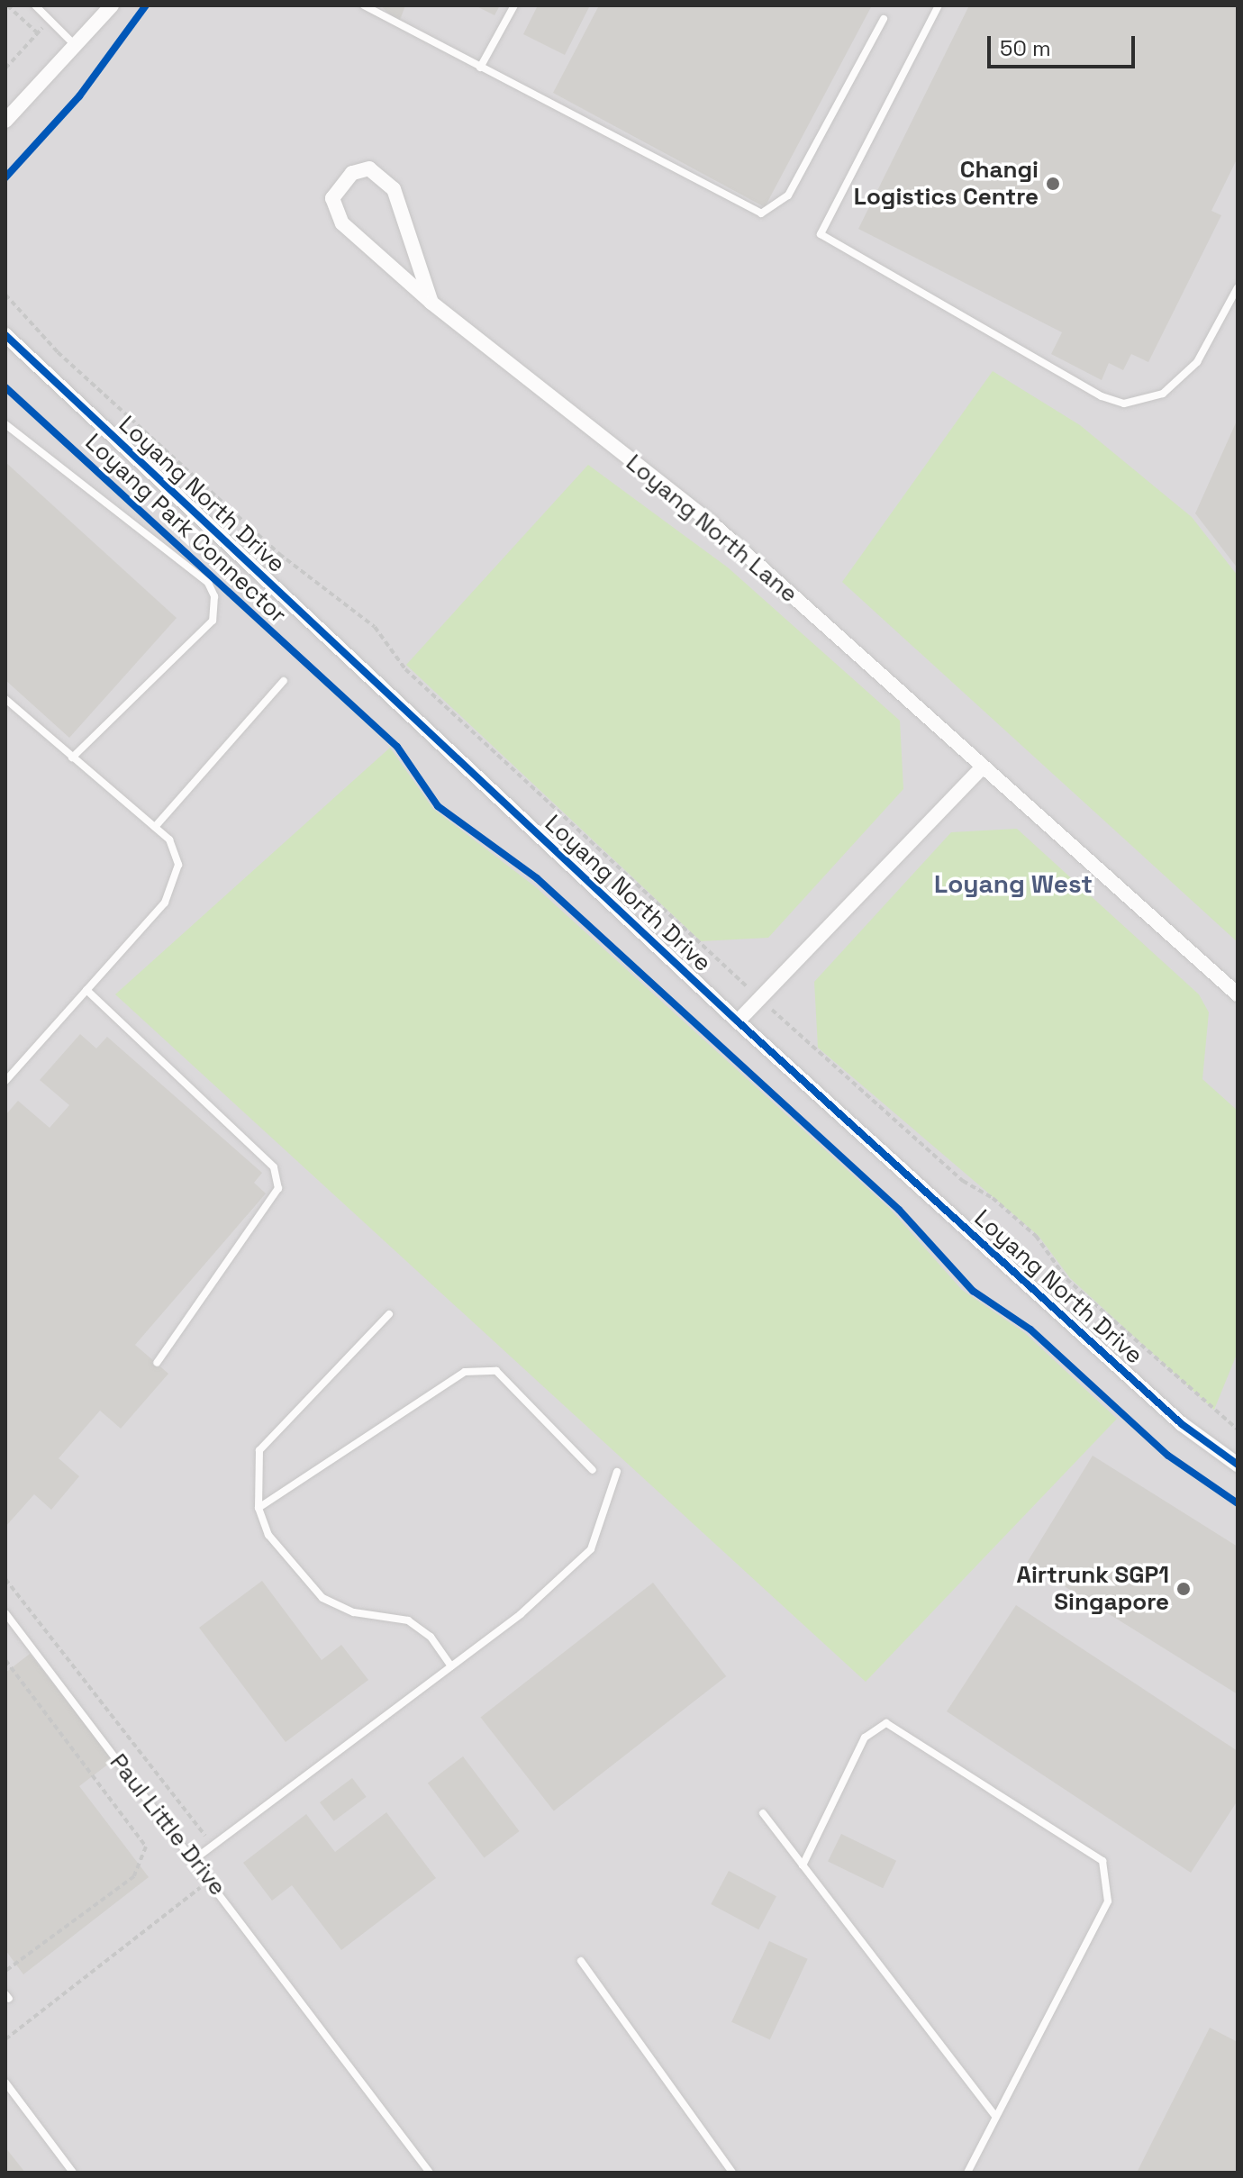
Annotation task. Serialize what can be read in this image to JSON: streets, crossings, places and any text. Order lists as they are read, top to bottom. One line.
{"streets":{"street":["Loyang North Drive","Loyang North Lane"],"lane":["Paul Little Drive"],"cycle path":["Loyang Park Connector"]},"districts":["Loyang West"],"places":["Changi Logistics Centre","Airtrunk SGP1 Singapore"],"scale_bar":"50 m"}
